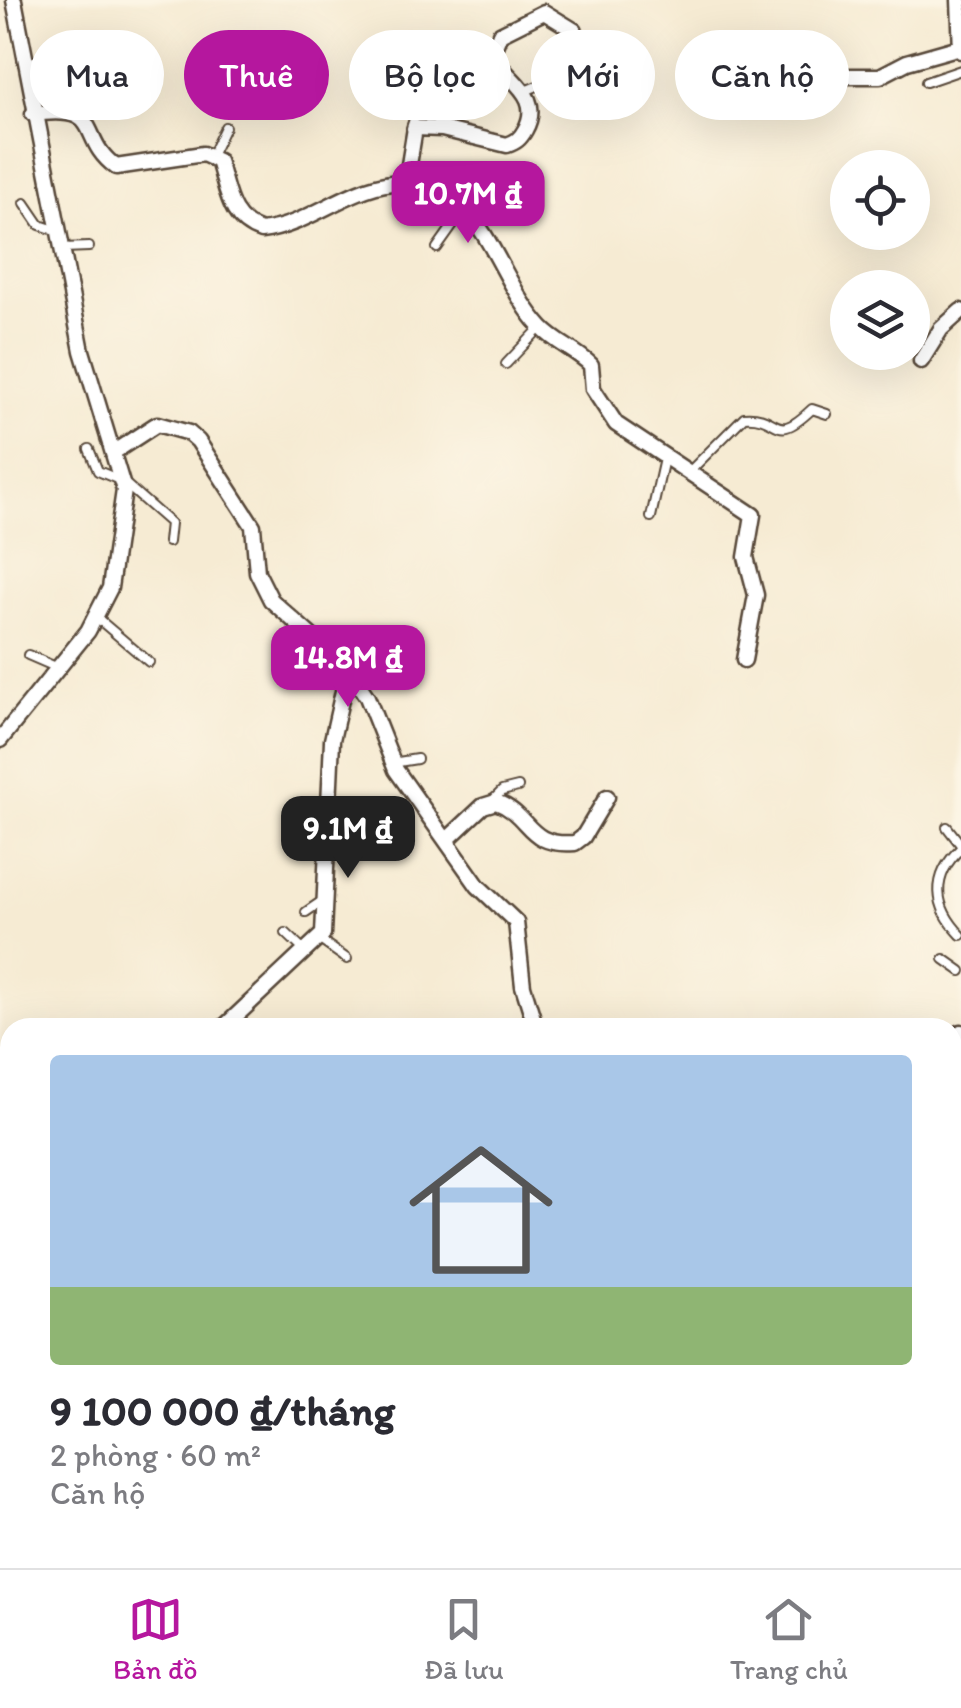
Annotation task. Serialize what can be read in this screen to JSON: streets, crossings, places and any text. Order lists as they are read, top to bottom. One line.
{"page":{"chip":["Mua","Thuê","Bộ lọc","Mới","Căn hộ"],"price":["10.7M ₫","14.8M ₫","9.1M ₫"],"list":[{"name":"9 100 000 ₫/tháng","note":"2 phòng · 60 m² · Căn hộ"}],"tabs":["Bản đồ","Đã lưu","Trang chủ"]}}
